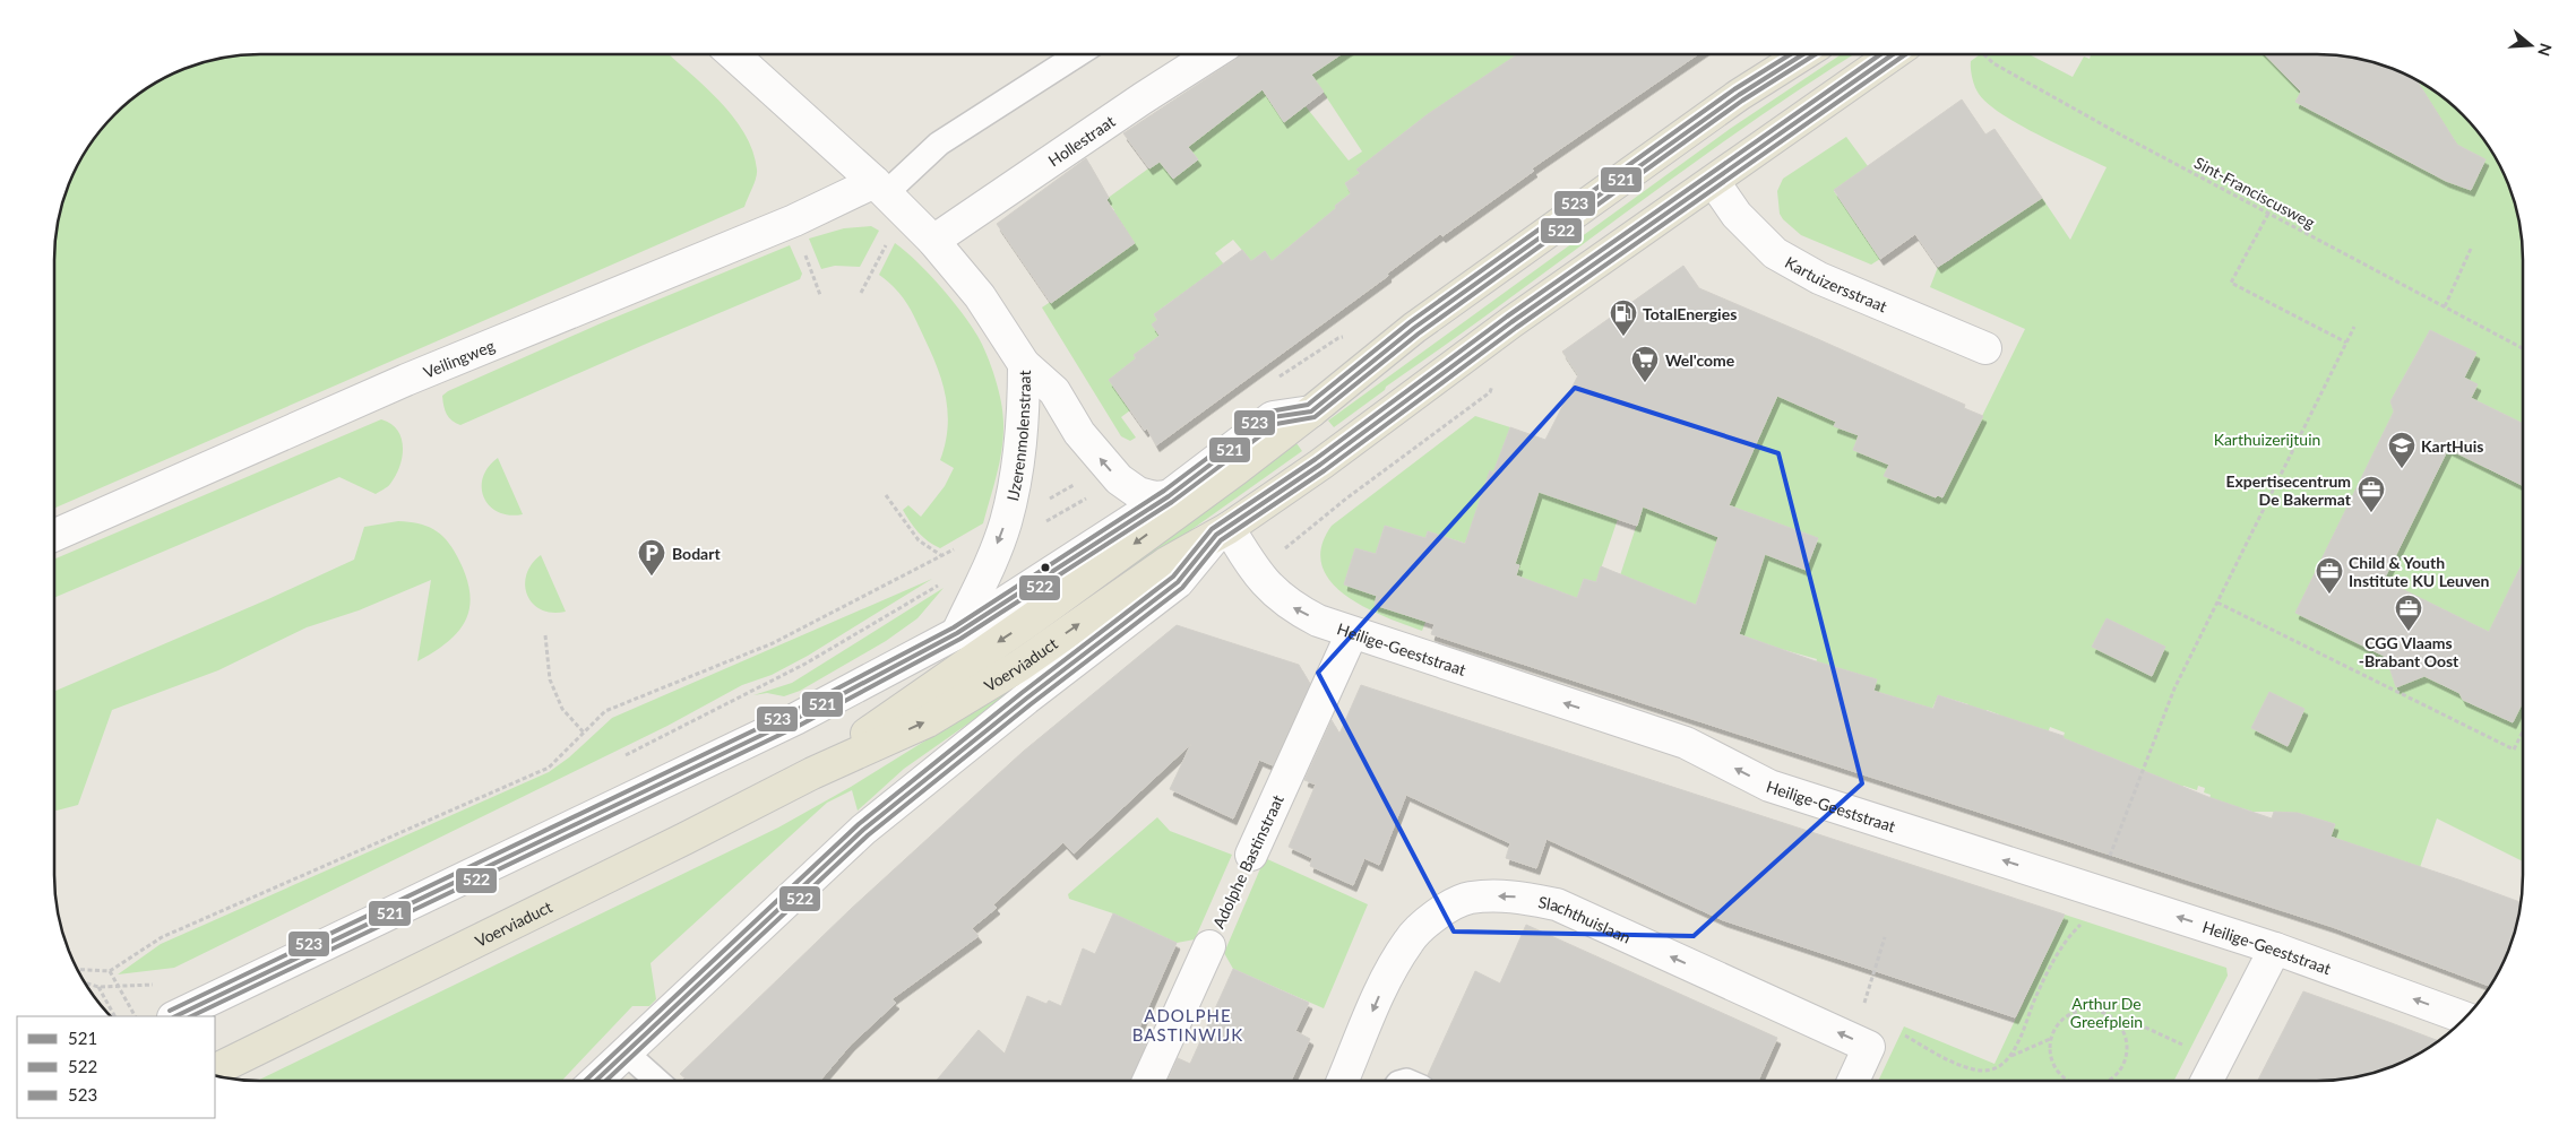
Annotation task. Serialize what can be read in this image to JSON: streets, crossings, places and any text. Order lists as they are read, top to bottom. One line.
{"streets":{"main road":["Voerviaduct"],"street":["Hollestraat","Kartuizersstraat","Veilingweg","IJzerenmolenstraat","Heilige-Geeststraat","Adolphe Bastinstraat","Slachthuislaan"],"path":["Sint-Franciscusweg"]},"crossings":[["Kartuizersstraat","Voerviaduct"],["Heilige-Geeststraat","Voerviaduct"],["Heilige-Geeststraat","Adolphe Bastinstraat"]],"one_way":["Heilige-Geeststraat"],"districts":["ADOLPHE BASTINWIJK"],"parks":["Karthuizerijtuin","Arthur De Greefplein"],"places":{"fuel station":["TotalEnergies"],"supermarket":["Wel'come"],"school or university":["KartHuis"],"office":["Expertisecentrum De Bakermat","Child & Youth Institute KU Leuven","CGG Vlaams -Brabant Oost"],"parking":["Bodart"]},"lines":["transit line 521","transit line 522","transit line 523"],"legend":["521","522","523"],"north":"right"}
